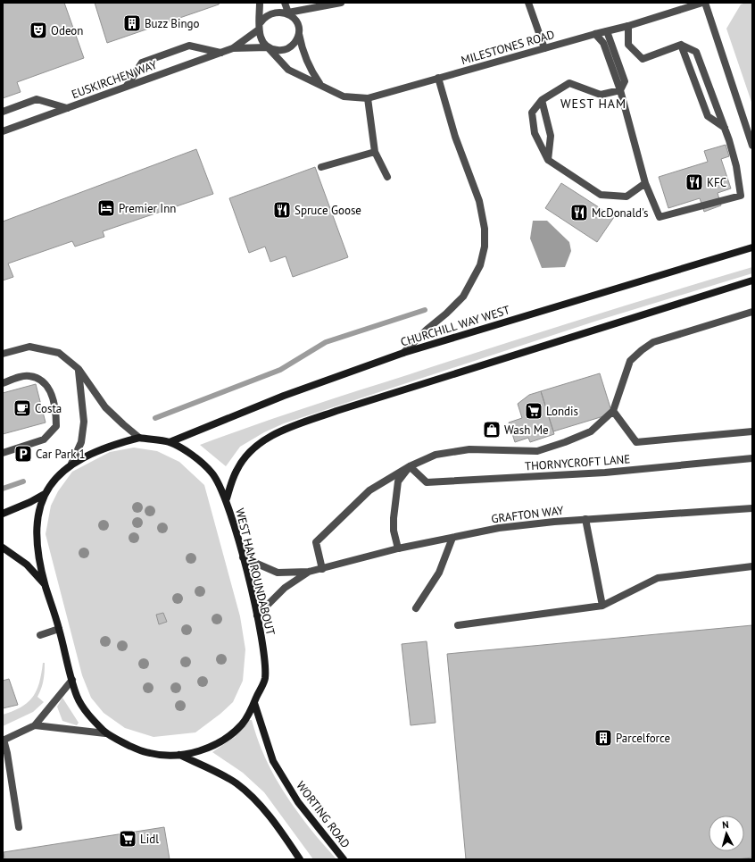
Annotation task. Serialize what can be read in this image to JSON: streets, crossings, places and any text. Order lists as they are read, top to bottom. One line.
{"streets":{"main road":["CHURCHILL WAY WEST","WEST HAM ROUNDABOUT","WORTING ROAD"],"street":["MILESTONES ROAD","EUSKIRCHEN WAY","THORNYCROFT LANE","GRAFTON WAY"]},"crossings":[["MILESTONES ROAD","EUSKIRCHEN WAY"],["CHURCHILL WAY WEST","WEST HAM ROUNDABOUT"],["GRAFTON WAY","WEST HAM ROUNDABOUT"],["WEST HAM ROUNDABOUT","WORTING ROAD"]],"districts":["WEST HAM"],"places":{"building":["Buzz Bingo","Parcelforce"],"theatre":["Odeon"],"restaurant":["KFC","Spruce Goose","McDonald's"],"hotel":["Premier Inn"],"cafe":["Costa"],"supermarket":["Londis","Lidl"],"shop":["Wash Me"],"parking":["Car Park 1"]},"north":"top"}
